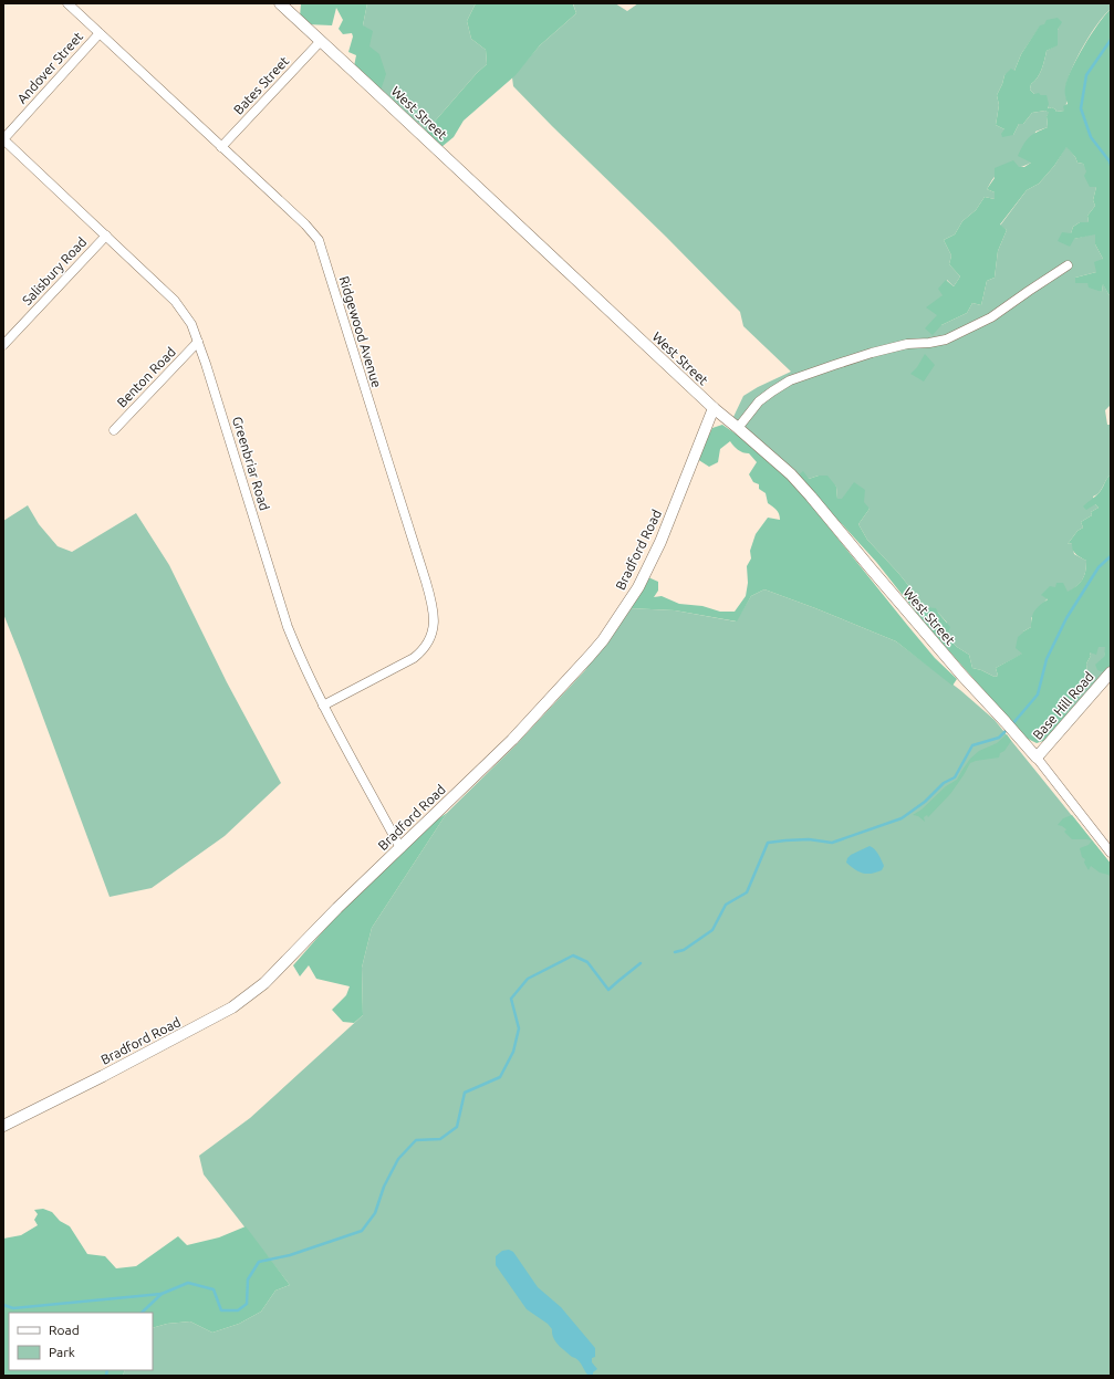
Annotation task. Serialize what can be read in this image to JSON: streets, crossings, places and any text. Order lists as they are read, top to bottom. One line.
{"streets":{"street":["Andover Street","Bates Street","West Street","Salisbury Road","Ridgewood Avenue","Benton Road","Greenbriar Road","Bradford Road","Base Hill Road"]},"crossings":[["Andover Street","Ridgewood Avenue"],["Andover Street","Greenbriar Road"],["Bates Street","West Street"],["Bates Street","Ridgewood Avenue"],["West Street","Bradford Road"],["West Street","Base Hill Road"],["Salisbury Road","Greenbriar Road"],["Ridgewood Avenue","Greenbriar Road"],["Benton Road","Greenbriar Road"],["Greenbriar Road","Bradford Road"]],"legend":["Road","Park"]}
